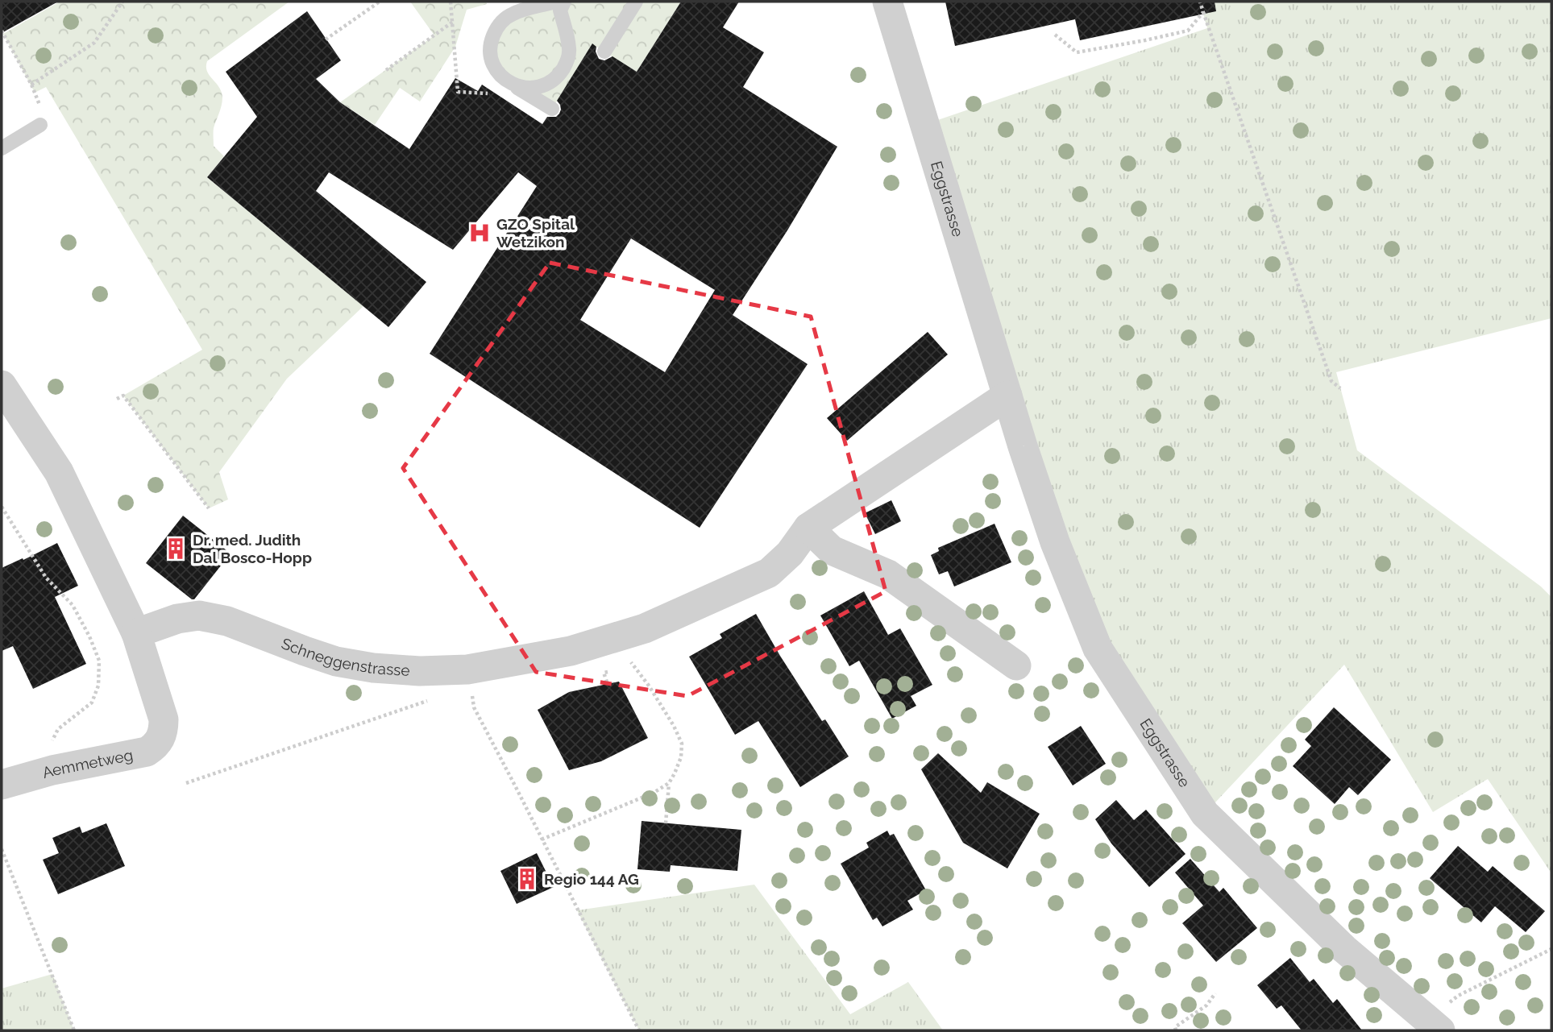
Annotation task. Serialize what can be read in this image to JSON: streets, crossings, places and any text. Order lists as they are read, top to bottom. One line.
{"streets":{"street":["Eggstrasse","Schneggenstrasse","Aemmetweg"]},"crossings":[["Schneggenstrasse","Aemmetweg"]],"places":{"hospital":["GZO Spital Wetzikon"],"building":["Dr. med. Judith Dal Bosco-Hopp","Regio 144 AG"]}}
